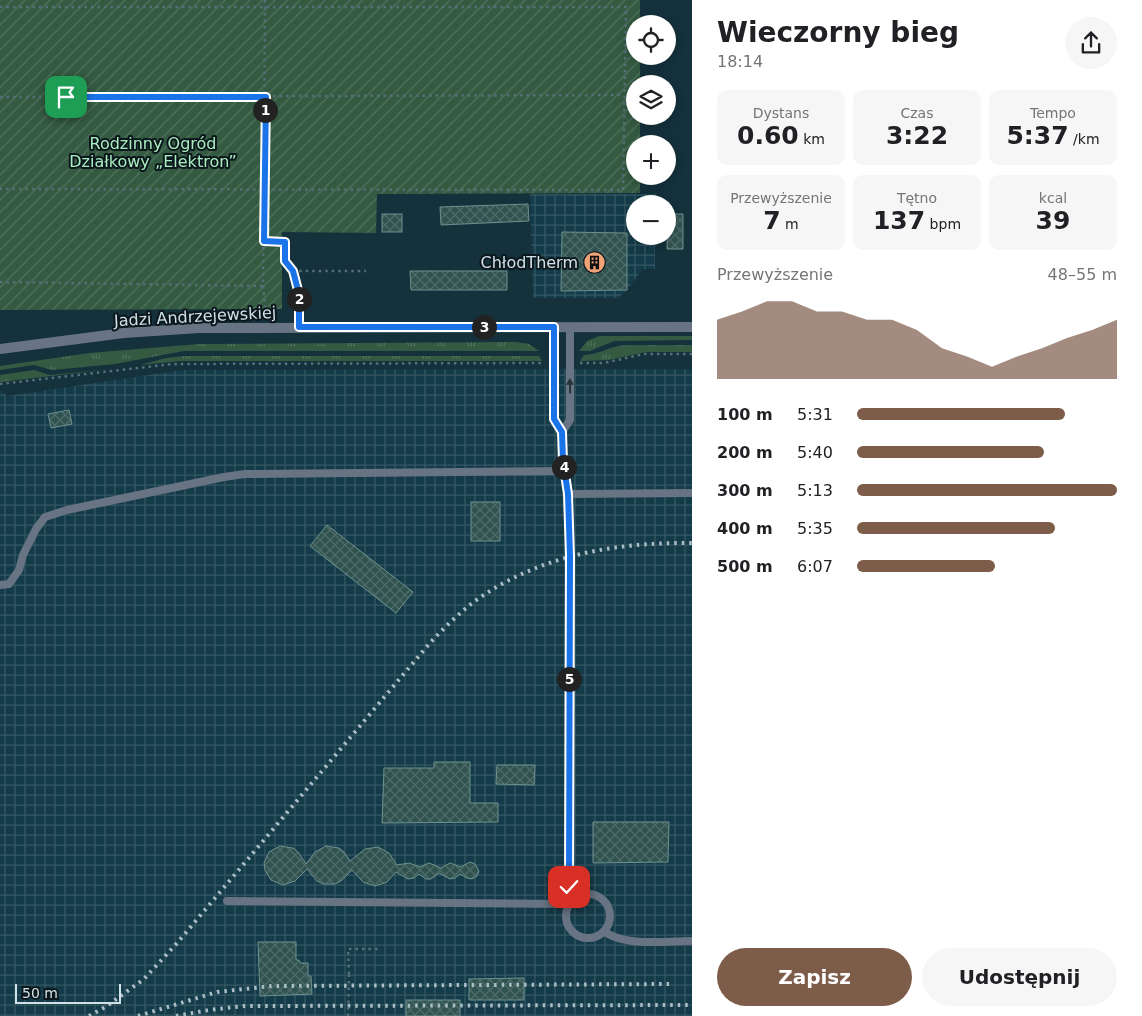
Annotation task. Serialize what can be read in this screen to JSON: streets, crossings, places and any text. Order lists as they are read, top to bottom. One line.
{"streets":{"street":["Jadzi Andrzejewskiej"]},"parks":["Rodzinny Ogród Działkowy „Elektron”"],"places":{"building":["ChłodTherm"]},"scale_bar":"50 m","page":{"heading":["Wieczorny bieg","18:14"],"map_buttons":["+","−"],"stats":[["Dystans","0.60 km"],["Czas","3:22"],["Tempo","5:37 /km"],["Przewyższenie","7 m"],["Tętno","137 bpm"],["kcal","39"]],"pins":["1","2","3","4","5"],"chart":["Przewyższenie","48–55 m"],"list":[{"name":"100 m","note":"5:31"},{"name":"200 m","note":"5:40"},{"name":"300 m","note":"5:13"},{"name":"400 m","note":"5:35"},{"name":"500 m","note":"6:07"}],"buttons":["Zapisz","Udostępnij"],"scale":"50 m"}}
